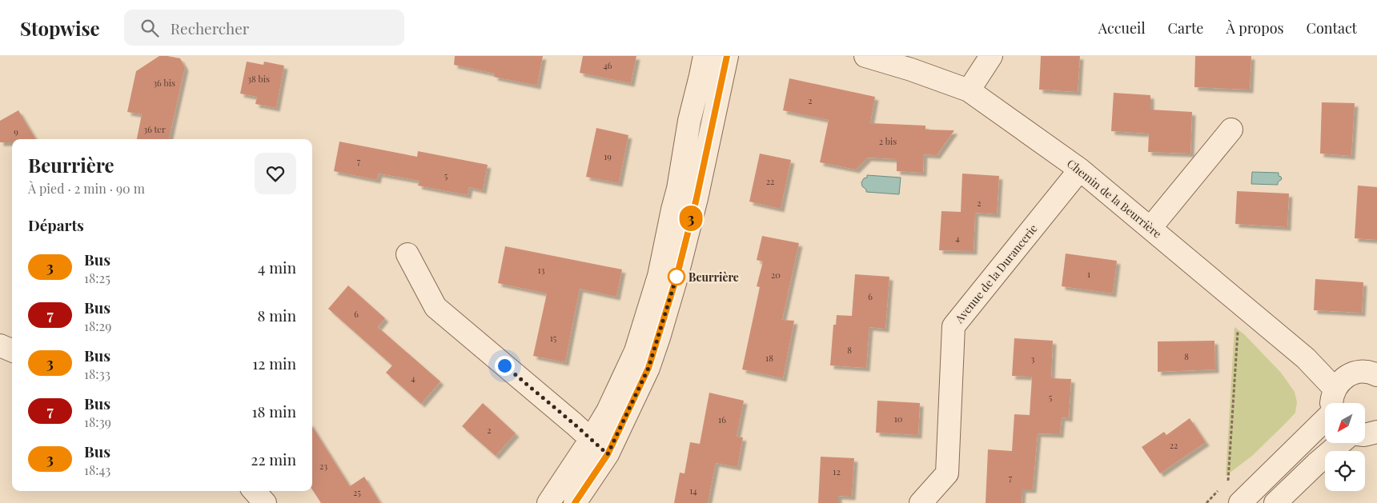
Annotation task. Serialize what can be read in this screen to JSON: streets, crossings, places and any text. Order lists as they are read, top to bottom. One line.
{"streets":{"street":["Chemin de la Beurrière","Avenue de la Durancerie"]},"crossings":[["Chemin de la Beurrière","Avenue de la Durancerie"]],"places":["Beurrière"],"lines":["bus line 3"],"house_numbers":["46","38 bis","36 bis","2","36 ter","9","2 bis","19","7","5","22","2","4","13","1","20","6","6","15","8","8","18","3","4","5","10","16","2","22","23","12","7","14","25"],"north":"bottom left","page":{"header":"Stopwise","search":"Rechercher","nav":["Accueil","Carte","À propos","Contact"],"on_map":"3","heading":[["Beurrière","À pied · 2 min · 90 m"],"Départs"],"list":[{"mark":"3","name":"Bus","note":"18:25","value":"4 min"},{"mark":"7","name":"Bus","note":"18:29","value":"8 min"},{"mark":"3","name":"Bus","note":"18:33","value":"12 min"},{"mark":"7","name":"Bus","note":"18:39","value":"18 min"},{"mark":"3","name":"Bus","note":"18:43","value":"22 min"}]}}
